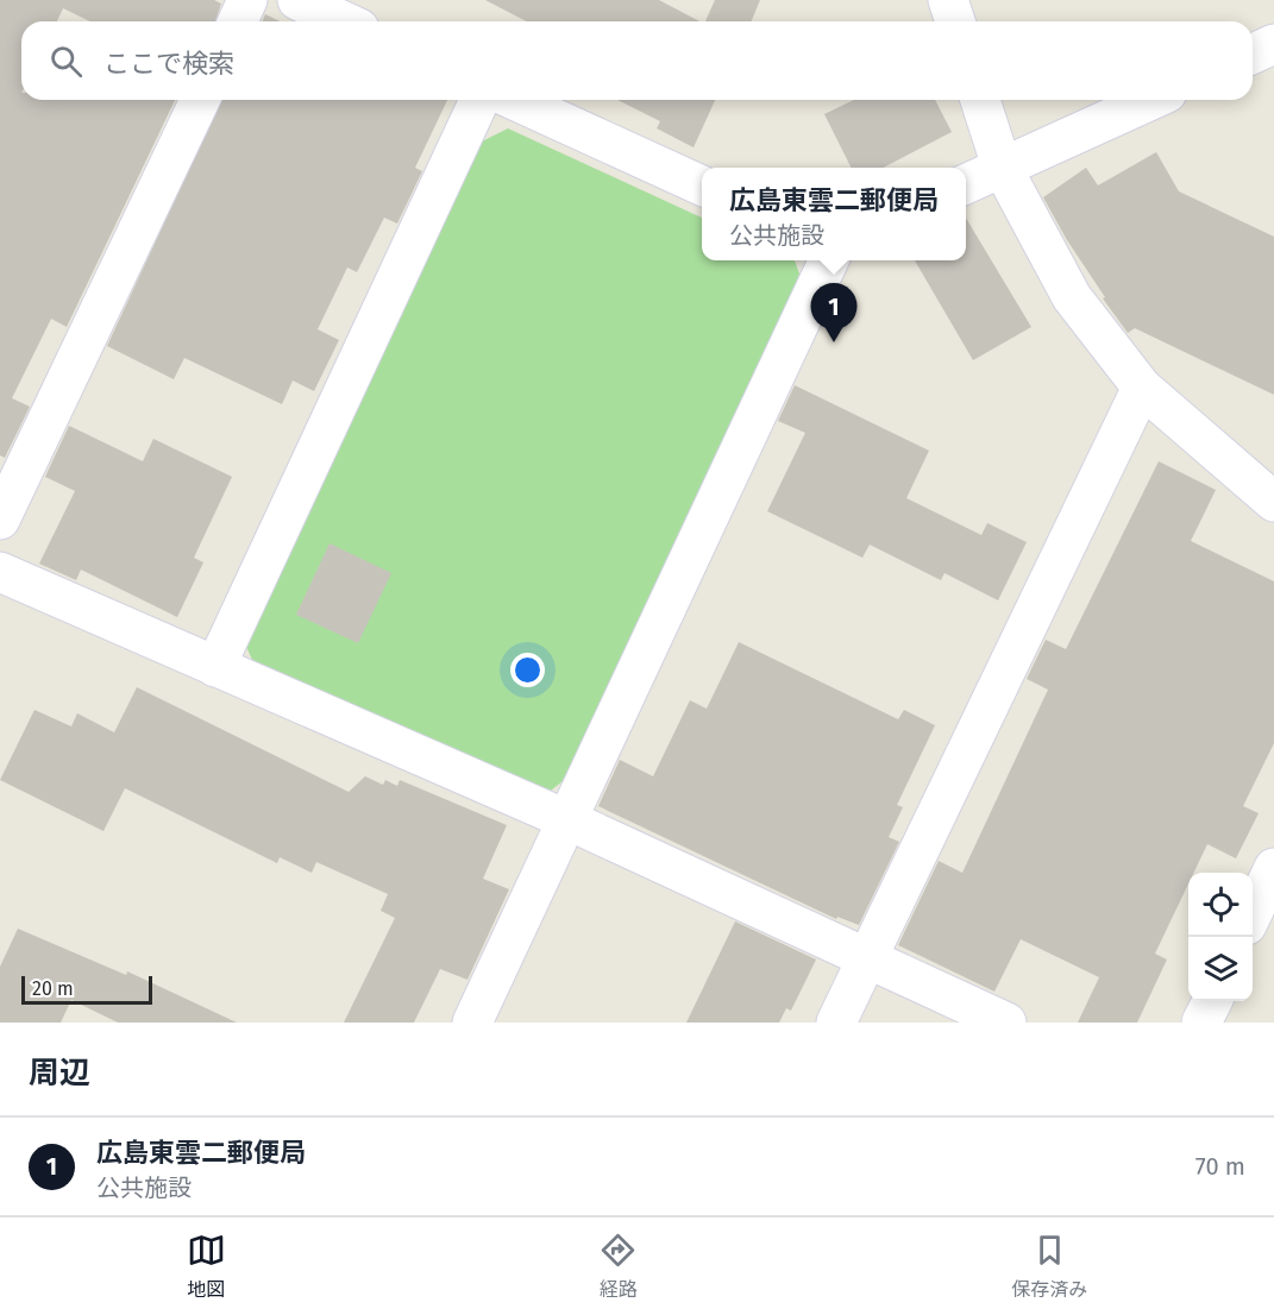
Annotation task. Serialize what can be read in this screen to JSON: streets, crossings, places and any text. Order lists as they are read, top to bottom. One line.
{"scale_bar":"20 m","page":{"search":"ここで検索","popup":["広島東雲二郵便局","公共施設"],"pins":"1","scale":"20 m","heading":"周辺","list":[{"mark":"1","name":"広島東雲二郵便局","note":"公共施設","value":"70 m"}],"nav":["地図","経路","保存済み"]}}
